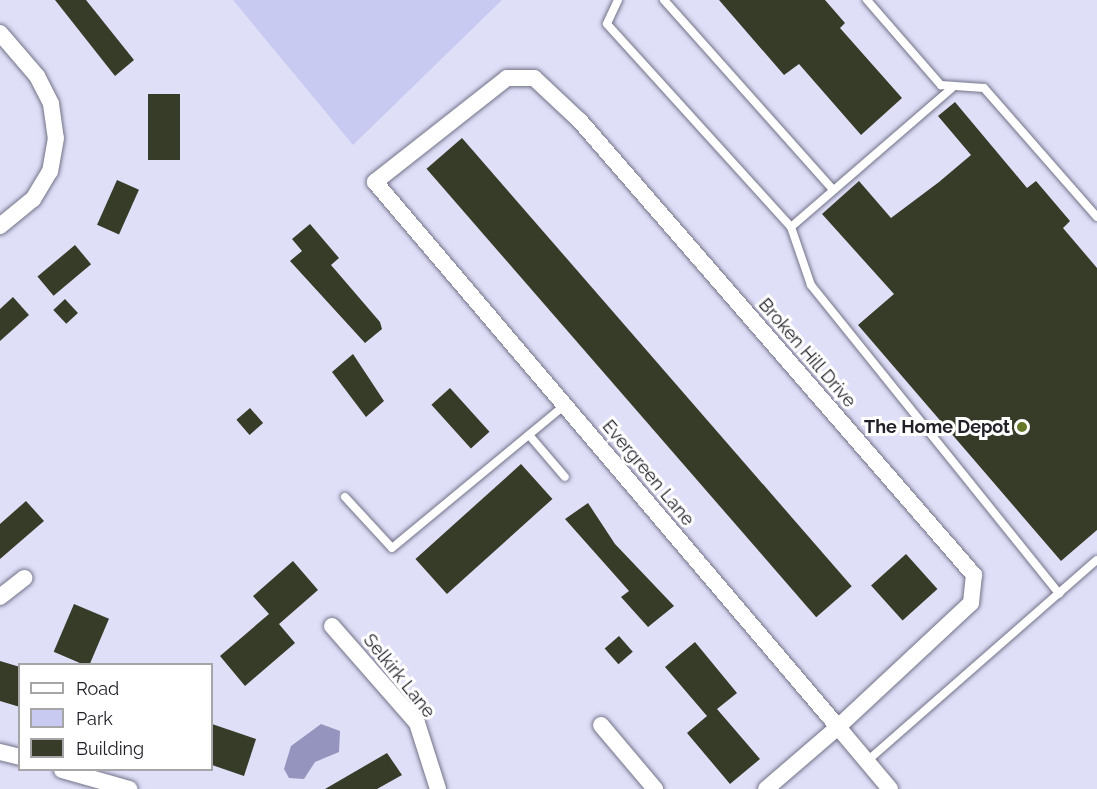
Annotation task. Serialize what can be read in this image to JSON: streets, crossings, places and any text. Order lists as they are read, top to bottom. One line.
{"streets":{"street":["Broken Hill Drive","Evergreen Lane","Selkirk Lane"]},"crossings":[["Broken Hill Drive","Evergreen Lane"]],"places":["The Home Depot"],"legend":["Road","Park","Building"]}
